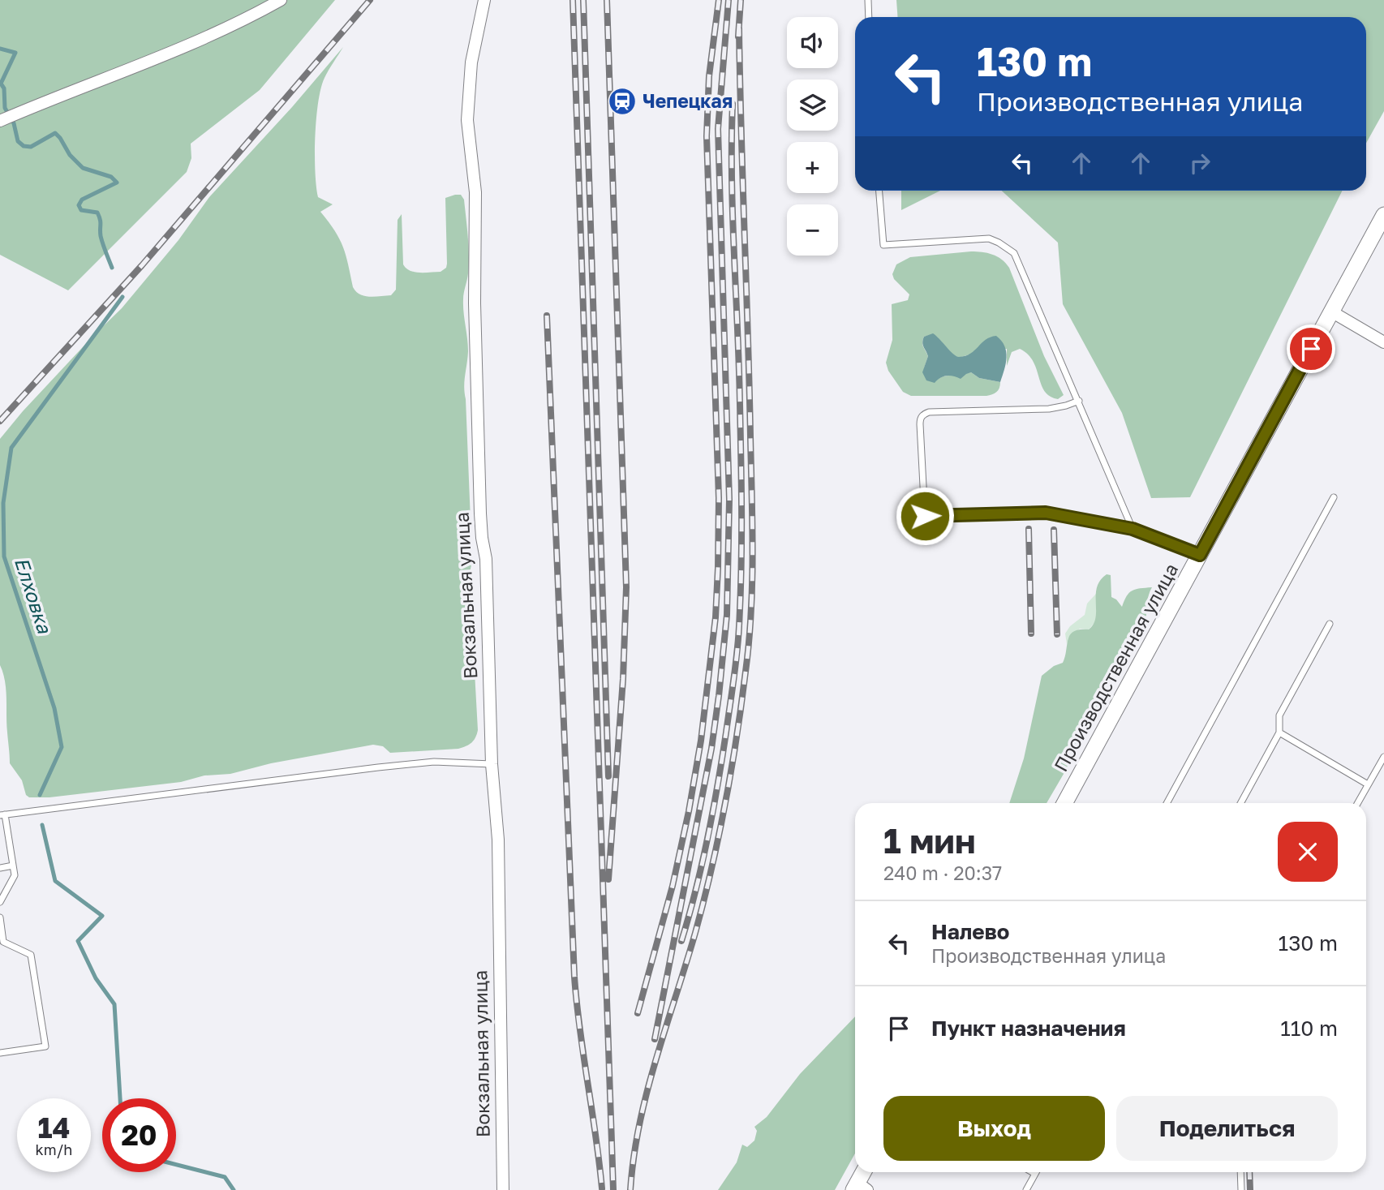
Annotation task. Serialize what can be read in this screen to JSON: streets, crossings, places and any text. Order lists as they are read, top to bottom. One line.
{"streets":{"main road":["Производственная улица"],"street":["Вокзальная улица"]},"water":["Елховка"],"places":{"station":["Чепецкая"]},"page":{"map_buttons":["+","−"],"turn":["130 m","Производственная улица"],"heading":["1 мин","240 m · 20:37"],"list":[{"name":"Налево","note":"Производственная улица","value":"130 m"},{"name":"Пункт назначения","value":"110 m"}],"buttons":["Выход","Поделиться"],"speed":"14 km/h","limit":"20"}}
